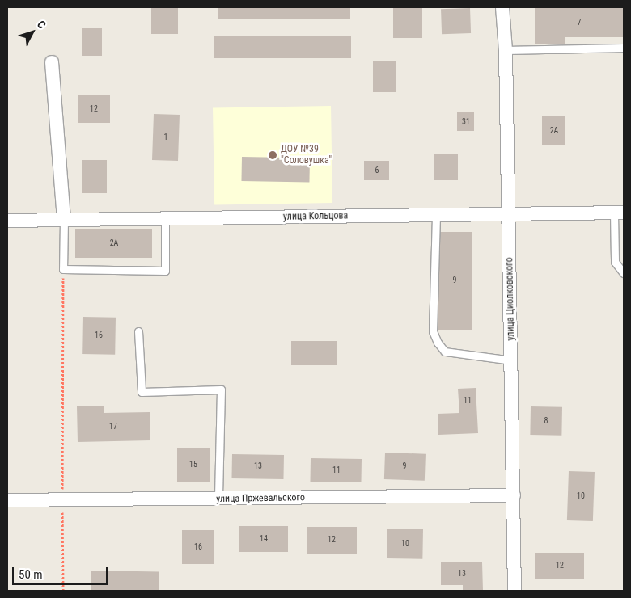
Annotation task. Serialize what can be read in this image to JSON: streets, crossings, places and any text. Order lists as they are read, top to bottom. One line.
{"streets":{"street":["улица Кольцова","улица Циолковского","улица Пржевальского"]},"crossings":[["улица Кольцова","улица Циолковского"],["улица Циолковского","улица Пржевальского"]],"places":["ДОУ №39 \"Соловушка\""],"house_numbers":["7","12","31","2А","1","6","2А","9","16","11","8","17","15","13","9","11","10","14","12","10","16","12","13"],"scale_bar":"50 m","north":"top right"}
